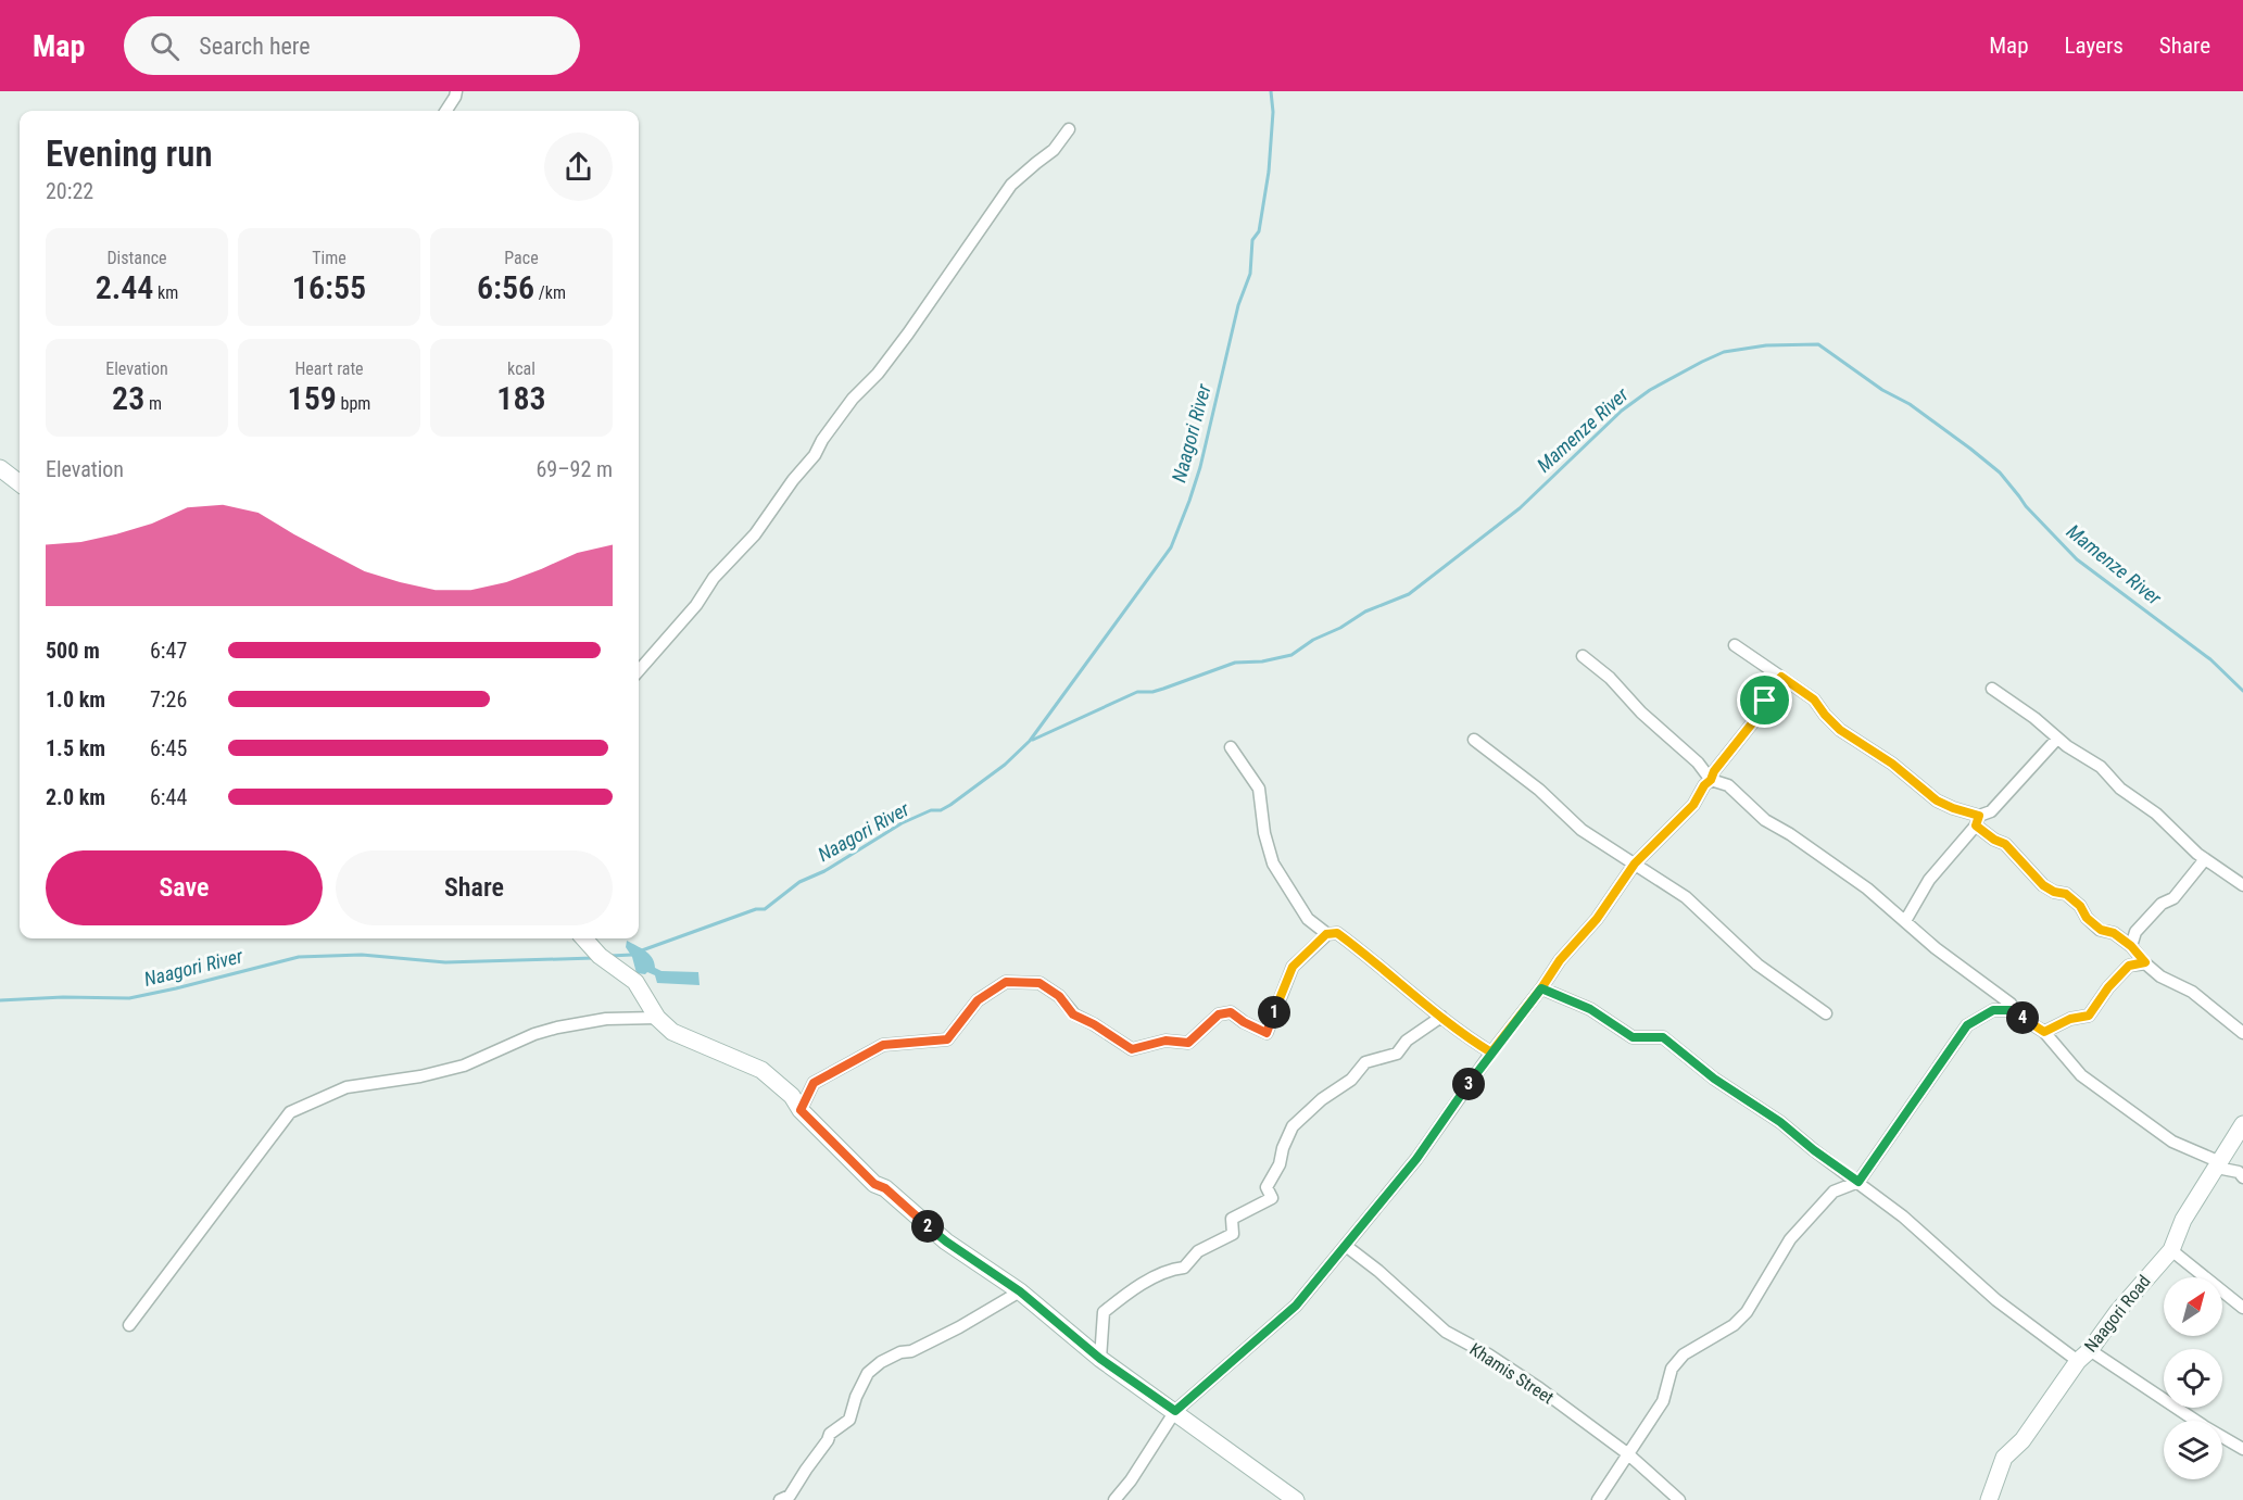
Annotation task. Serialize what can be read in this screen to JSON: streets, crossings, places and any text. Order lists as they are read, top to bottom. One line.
{"streets":{"street":["Naagori Road","Khamis Street"]},"water":["Mamenze River","Naagori River"],"north":"top right","page":{"header":"Map","search":"Search here","nav":["Map","Layers","Share"],"heading":["Evening run","20:22"],"stats":[["Distance","2.44 km"],["Time","16:55"],["Pace","6:56 /km"],["Elevation","23 m"],["Heart rate","159 bpm"],["kcal","183"]],"chart":["Elevation","69–92 m"],"list":[{"name":"500 m","note":"6:47"},{"name":"1.0 km","note":"7:26"},{"name":"1.5 km","note":"6:45"},{"name":"2.0 km","note":"6:44"}],"buttons":["Save","Share"],"pins":["1","4","3","2"]}}
